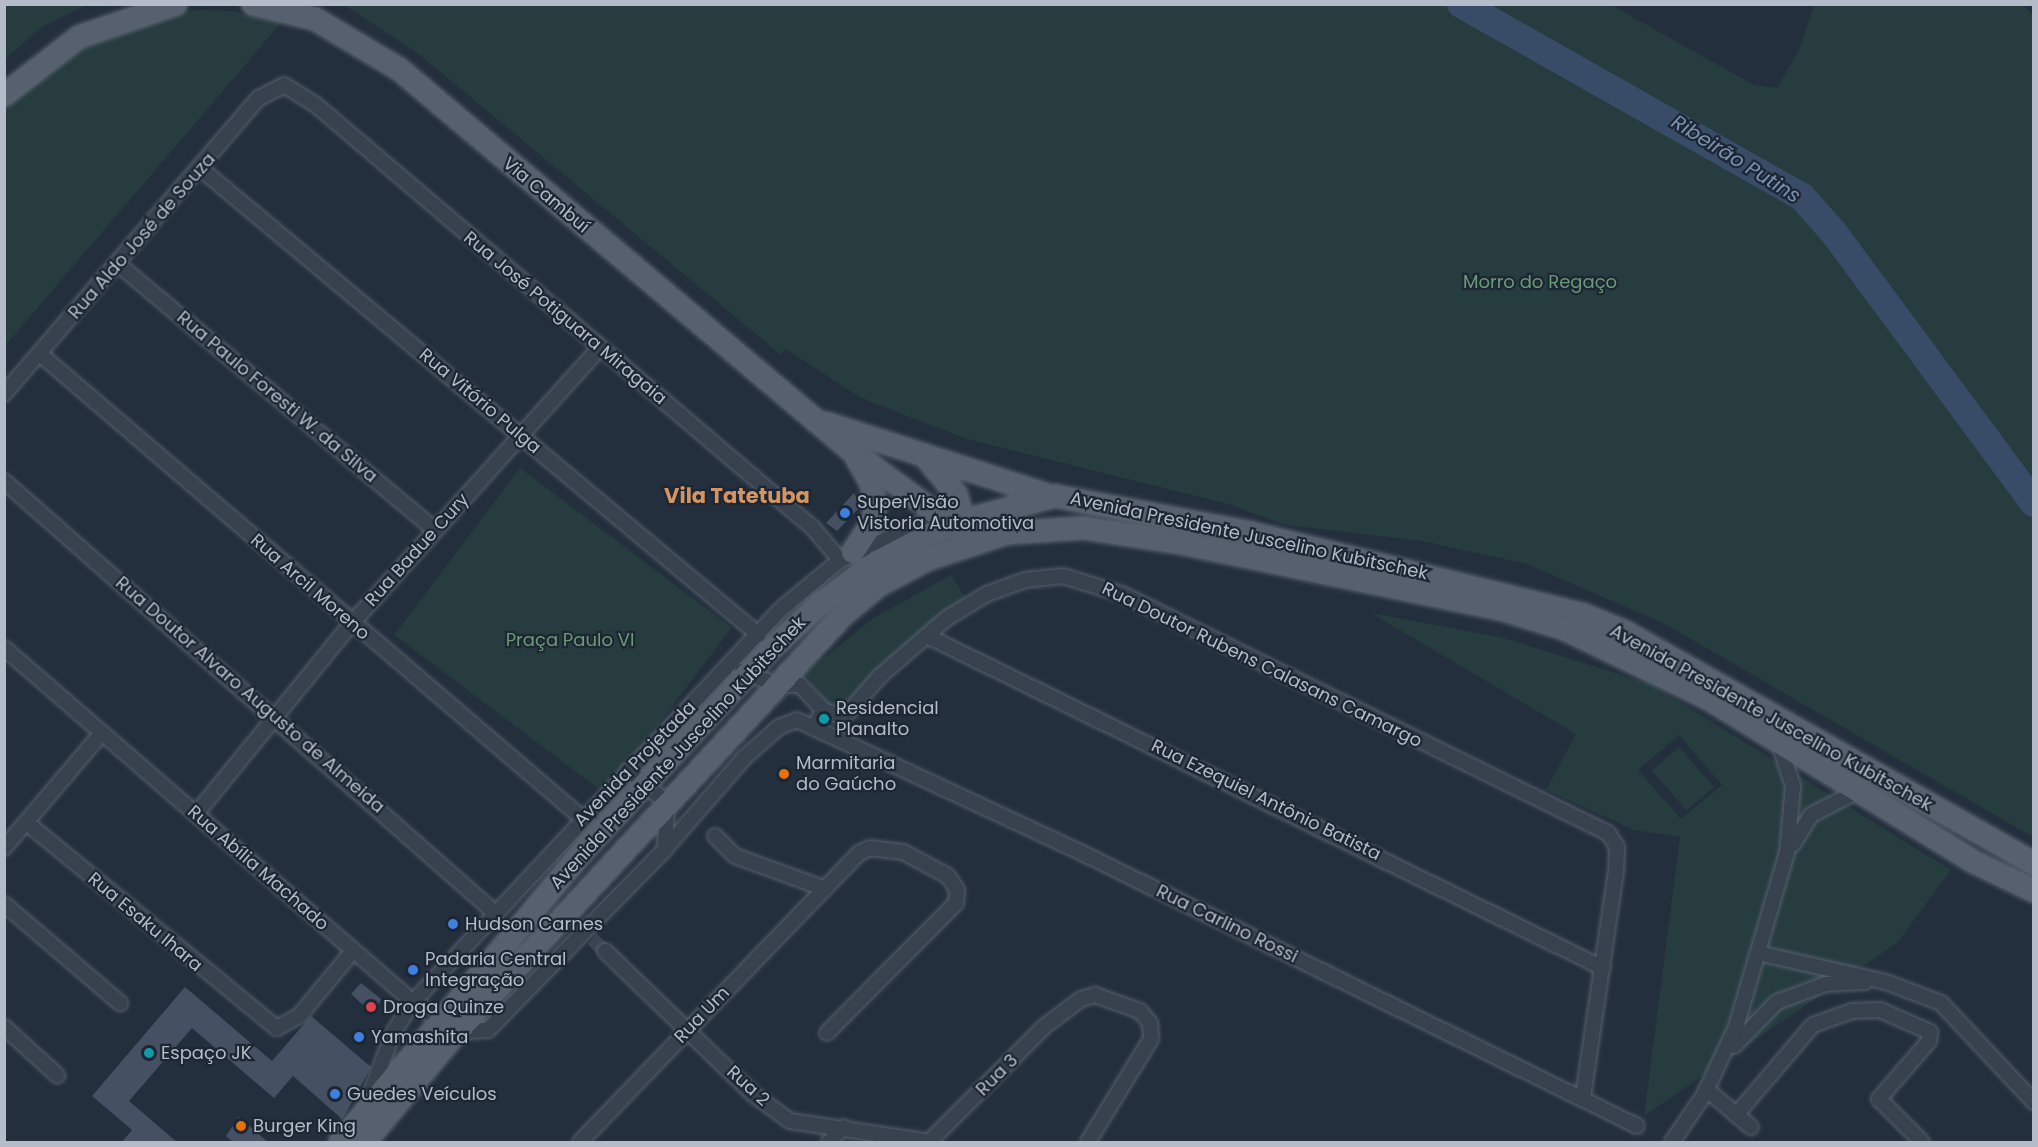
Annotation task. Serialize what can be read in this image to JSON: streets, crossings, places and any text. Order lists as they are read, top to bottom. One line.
{"streets":{"main road":["Via Cambuí","Avenida Presidente Juscelino Kubitschek"],"street":["Rua Aldo José de Souza","Rua José Potiguara Miragaia","Rua Paulo Foresti W. da Silva","Rua Vitório Pulga","Rua Badue Cury","Rua Arcil Moreno","Rua Doutor Rubens Calasans Camargo","Rua Doutor Alvaro Augusto de Almeida","Avenida Projetada","Rua Ezequiel Antônio Batista","Rua Abília Machado","Rua Esaku Ihara","Rua Carlino Rossi","Rua Um","Rua 3","Rua 2"]},"crossings":[["Via Cambuí","Avenida Presidente Juscelino Kubitschek"],["Rua Aldo José de Souza","Rua José Potiguara Miragaia"],["Rua Aldo José de Souza","Rua Paulo Foresti W. da Silva"],["Rua Aldo José de Souza","Rua Vitório Pulga"],["Rua Aldo José de Souza","Rua Arcil Moreno"],["Rua José Potiguara Miragaia","Rua Badue Cury"],["Rua Paulo Foresti W. da Silva","Rua Badue Cury"],["Rua Vitório Pulga","Rua Badue Cury"],["Avenida Presidente Juscelino Kubitschek","Avenida Projetada"],["Avenida Presidente Juscelino Kubitschek","Rua Abília Machado"],["Avenida Presidente Juscelino Kubitschek","Rua Carlino Rossi"],["Rua Badue Cury","Rua Arcil Moreno"],["Rua Badue Cury","Rua Doutor Alvaro Augusto de Almeida"],["Rua Badue Cury","Rua Abília Machado"],["Rua Arcil Moreno","Avenida Projetada"],["Rua Doutor Rubens Calasans Camargo","Rua Ezequiel Antônio Batista"],["Rua Doutor Alvaro Augusto de Almeida","Avenida Projetada"],["Avenida Projetada","Rua Abília Machado"],["Rua Abília Machado","Rua Esaku Ihara"],["Rua Abília Machado","Rua Carlino Rossi"],["Rua Um","Rua 2"],["Rua 3","Rua 2"]],"districts":["Vila Tatetuba"],"water":["Ribeirão Putins"],"parks":["Morro do Regaço","Praça Paulo VI"],"places":["SuperVisão Vistoria Automotiva","Residencial Planalto","Marmitaria do Gaúcho","Hudson Carnes","Padaria Central Integração","Droga Quinze","Yamashita","Espaço JK","Guedes Veículos","Burger King"]}
